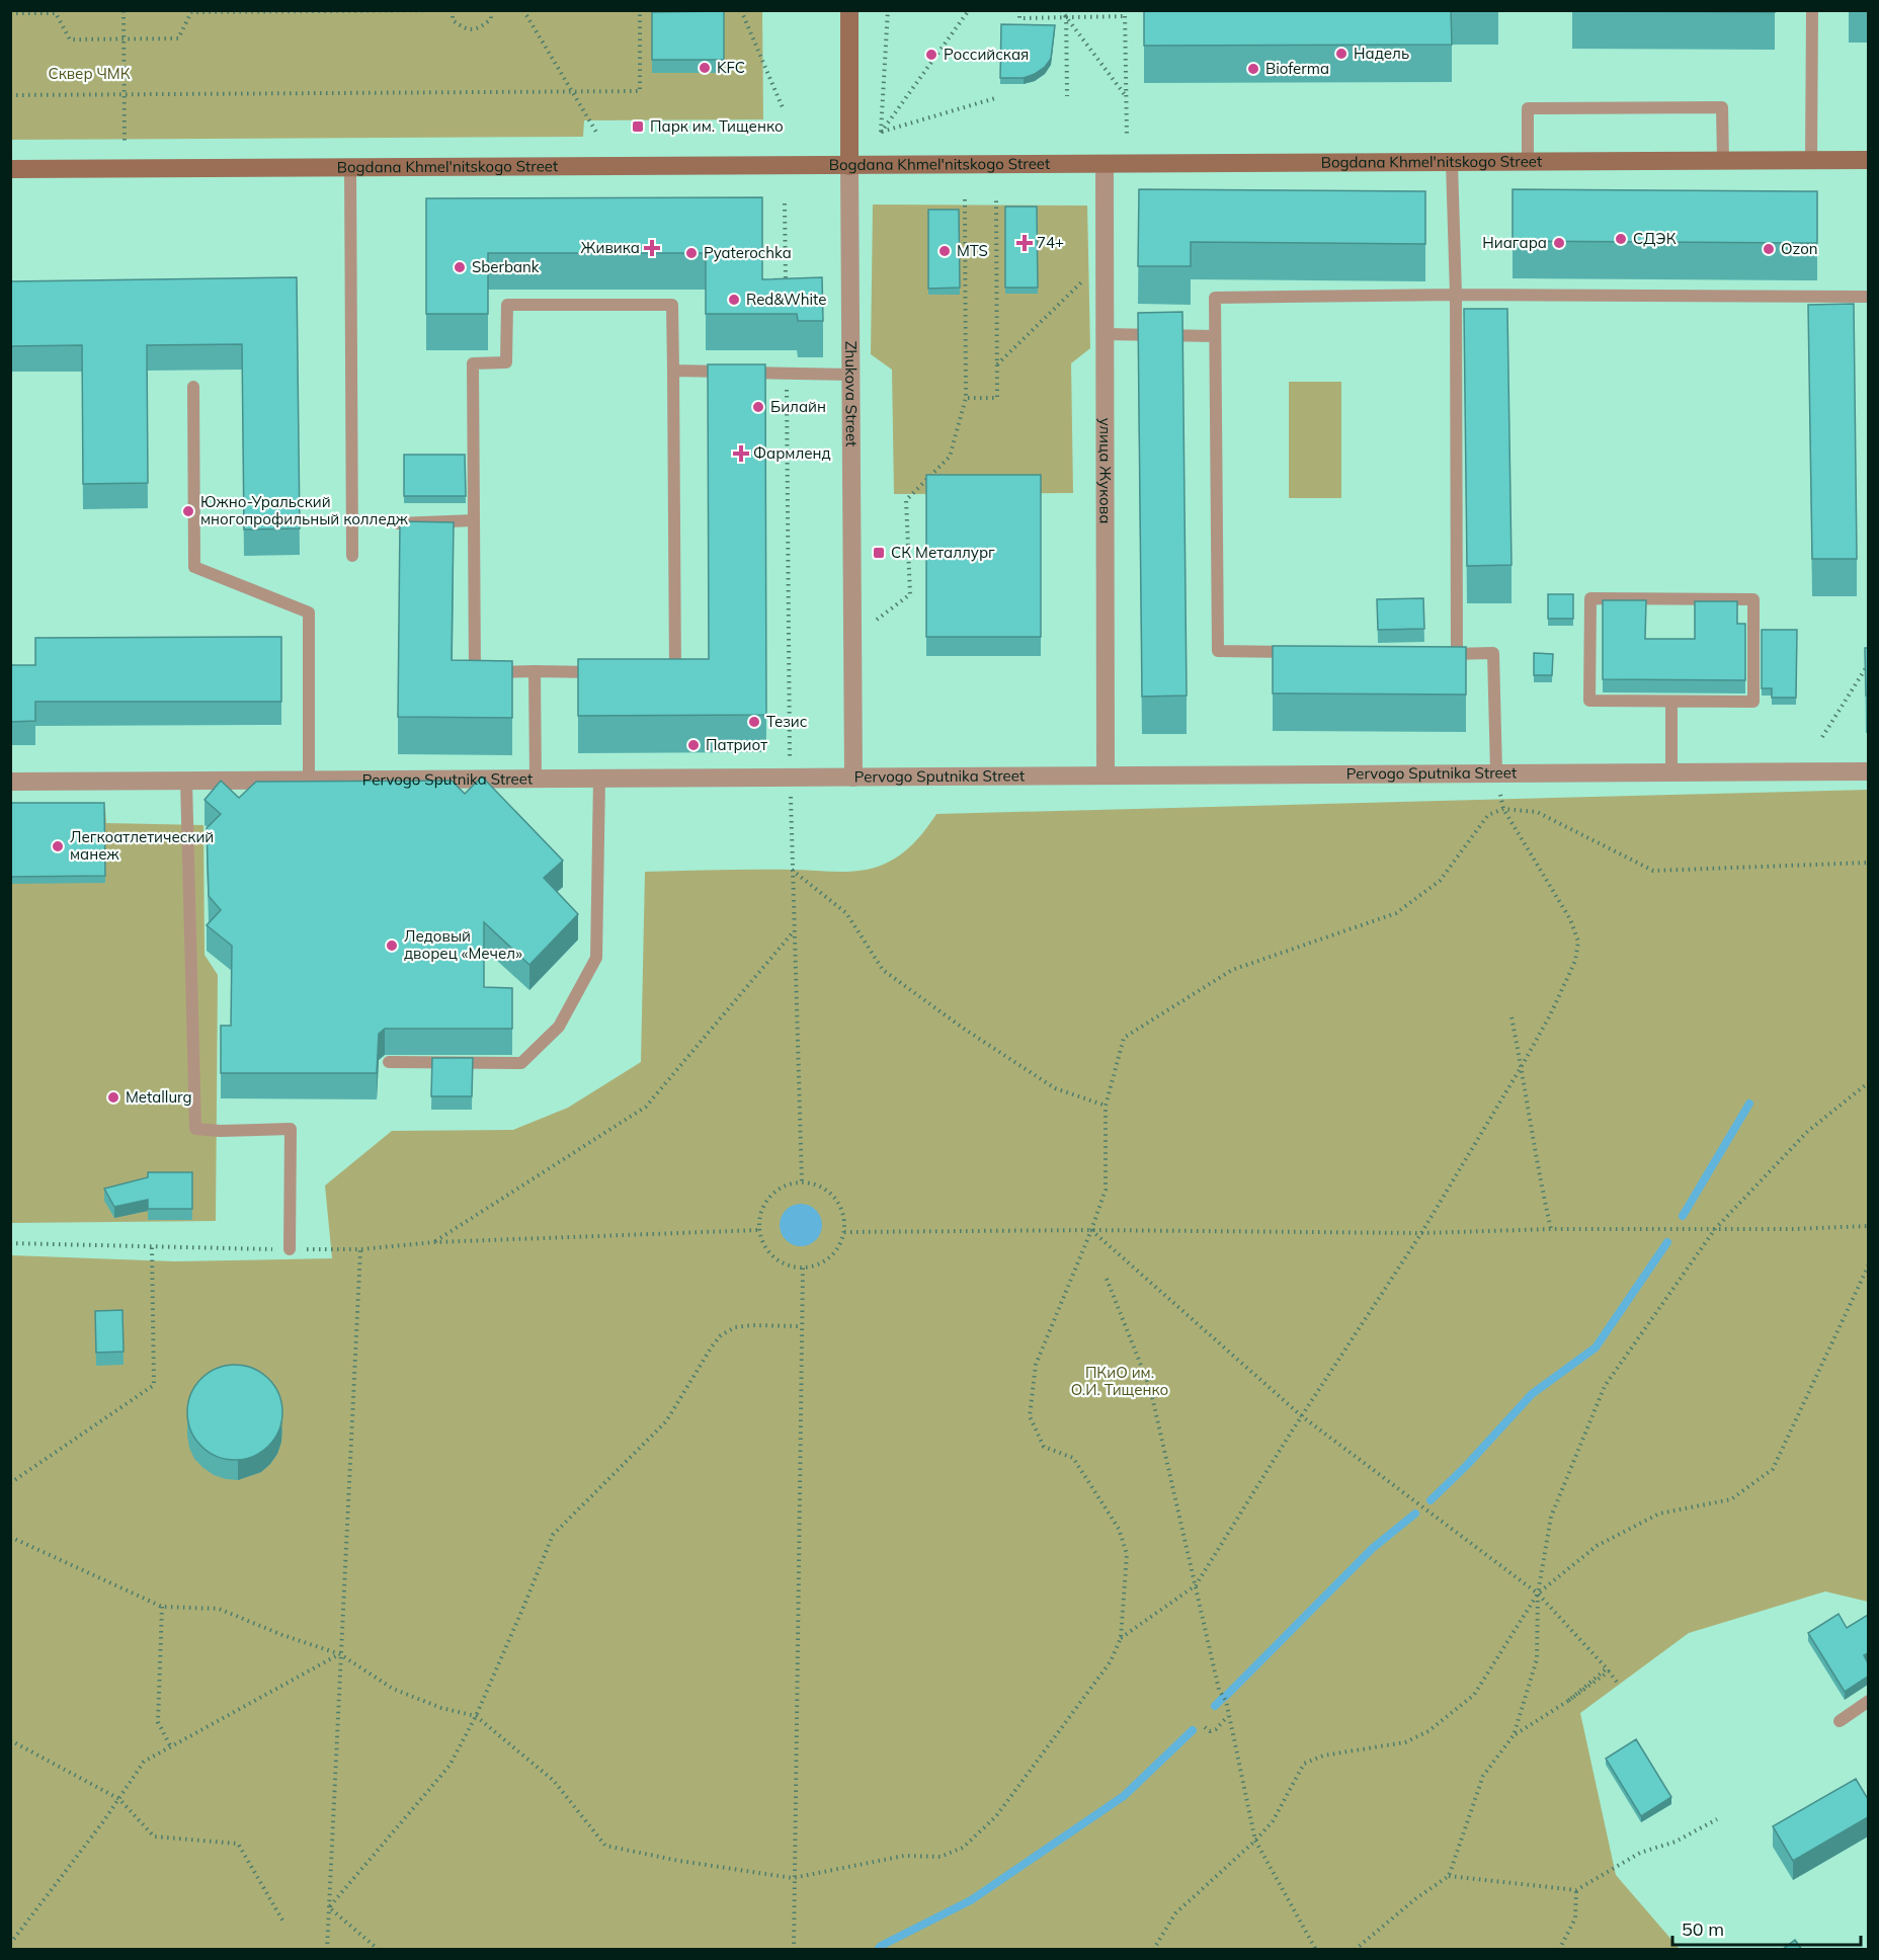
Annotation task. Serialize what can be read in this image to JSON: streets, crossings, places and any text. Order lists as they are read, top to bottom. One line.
{"streets":{"main road":["Bogdana Khmel'nitskogo Street","Zhukova Street"],"street":["улица Жукова","Pervogo Sputnika Street"]},"crossings":[["Bogdana Khmel'nitskogo Street","Zhukova Street"],["Bogdana Khmel'nitskogo Street","улица Жукова"],["Zhukova Street","Pervogo Sputnika Street"],["улица Жукова","Pervogo Sputnika Street"]],"parks":["Сквер ЧМК","ПКиО им. О.И. Тищенко"],"places":{"other":["Надель","Российская","KFC","Bioferma","СДЭК","Ниагара","Ozon","MTS","Pyaterochka","Sberbank","Red&White","Билайн","Южно-Уральский многопрофильный колледж","Тезис","Патриот","Легкоатлетический манеж","Ледовый дворец «Мечел»","Metallurg"],"transit":["Парк им. Тищенко","СК Металлург"],"health":["74+","Живика","Фармленд"]},"scale_bar":"50 m"}
